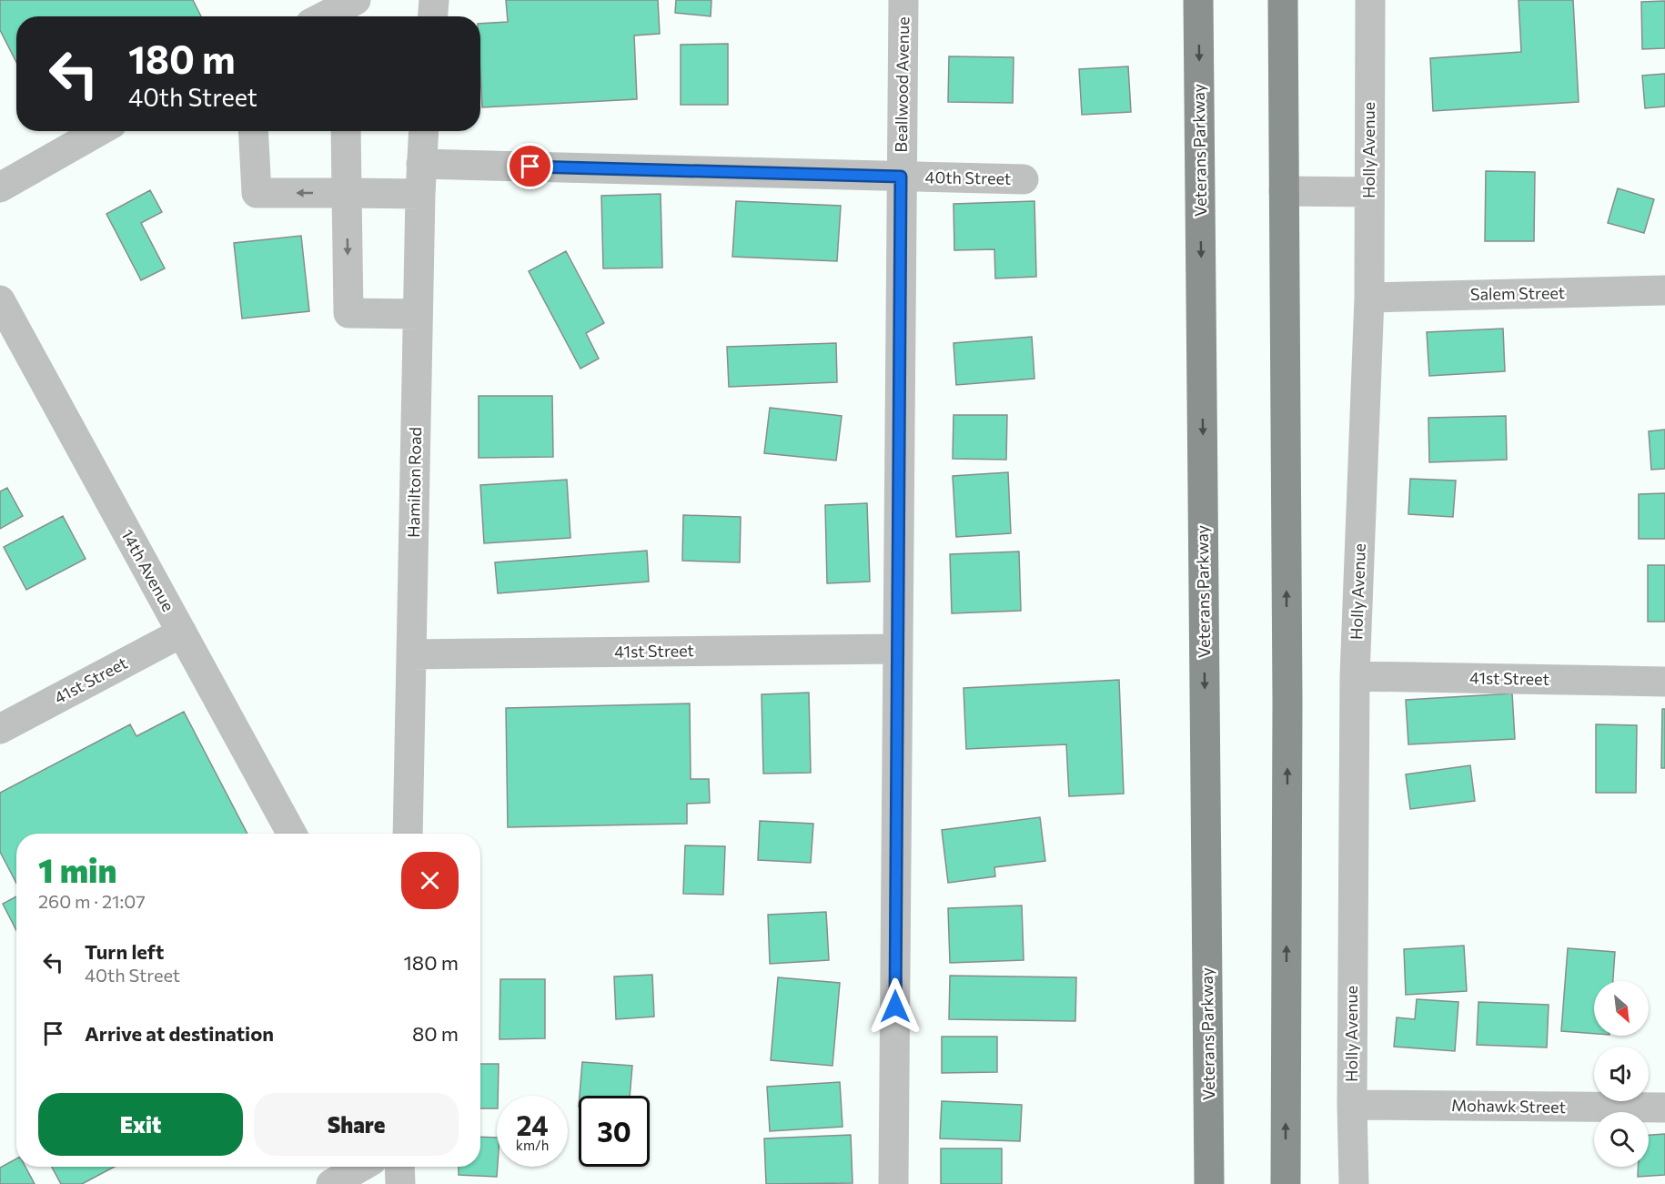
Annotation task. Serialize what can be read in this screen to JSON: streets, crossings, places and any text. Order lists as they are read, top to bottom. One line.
{"streets":{"main road":["Veterans Parkway"],"street":["Beallwood Avenue","Holly Avenue","40th Street","Salem Street","Hamilton Road","14th Avenue","41st Street","Mohawk Street"]},"crossings":[["Beallwood Avenue","40th Street"],["Beallwood Avenue","41st Street"],["Holly Avenue","Salem Street"],["Holly Avenue","41st Street"],["Holly Avenue","Mohawk Street"],["40th Street","Hamilton Road"],["Hamilton Road","41st Street"],["14th Avenue","41st Street"]],"north":"bottom right","page":{"turn":["180 m","40th Street"],"heading":["1 min","260 m · 21:07"],"list":[{"name":"Turn left","note":"40th Street","value":"180 m"},{"name":"Arrive at destination","value":"80 m"}],"buttons":["Exit","Share"],"speed":"24 km/h","limit":"30"}}
